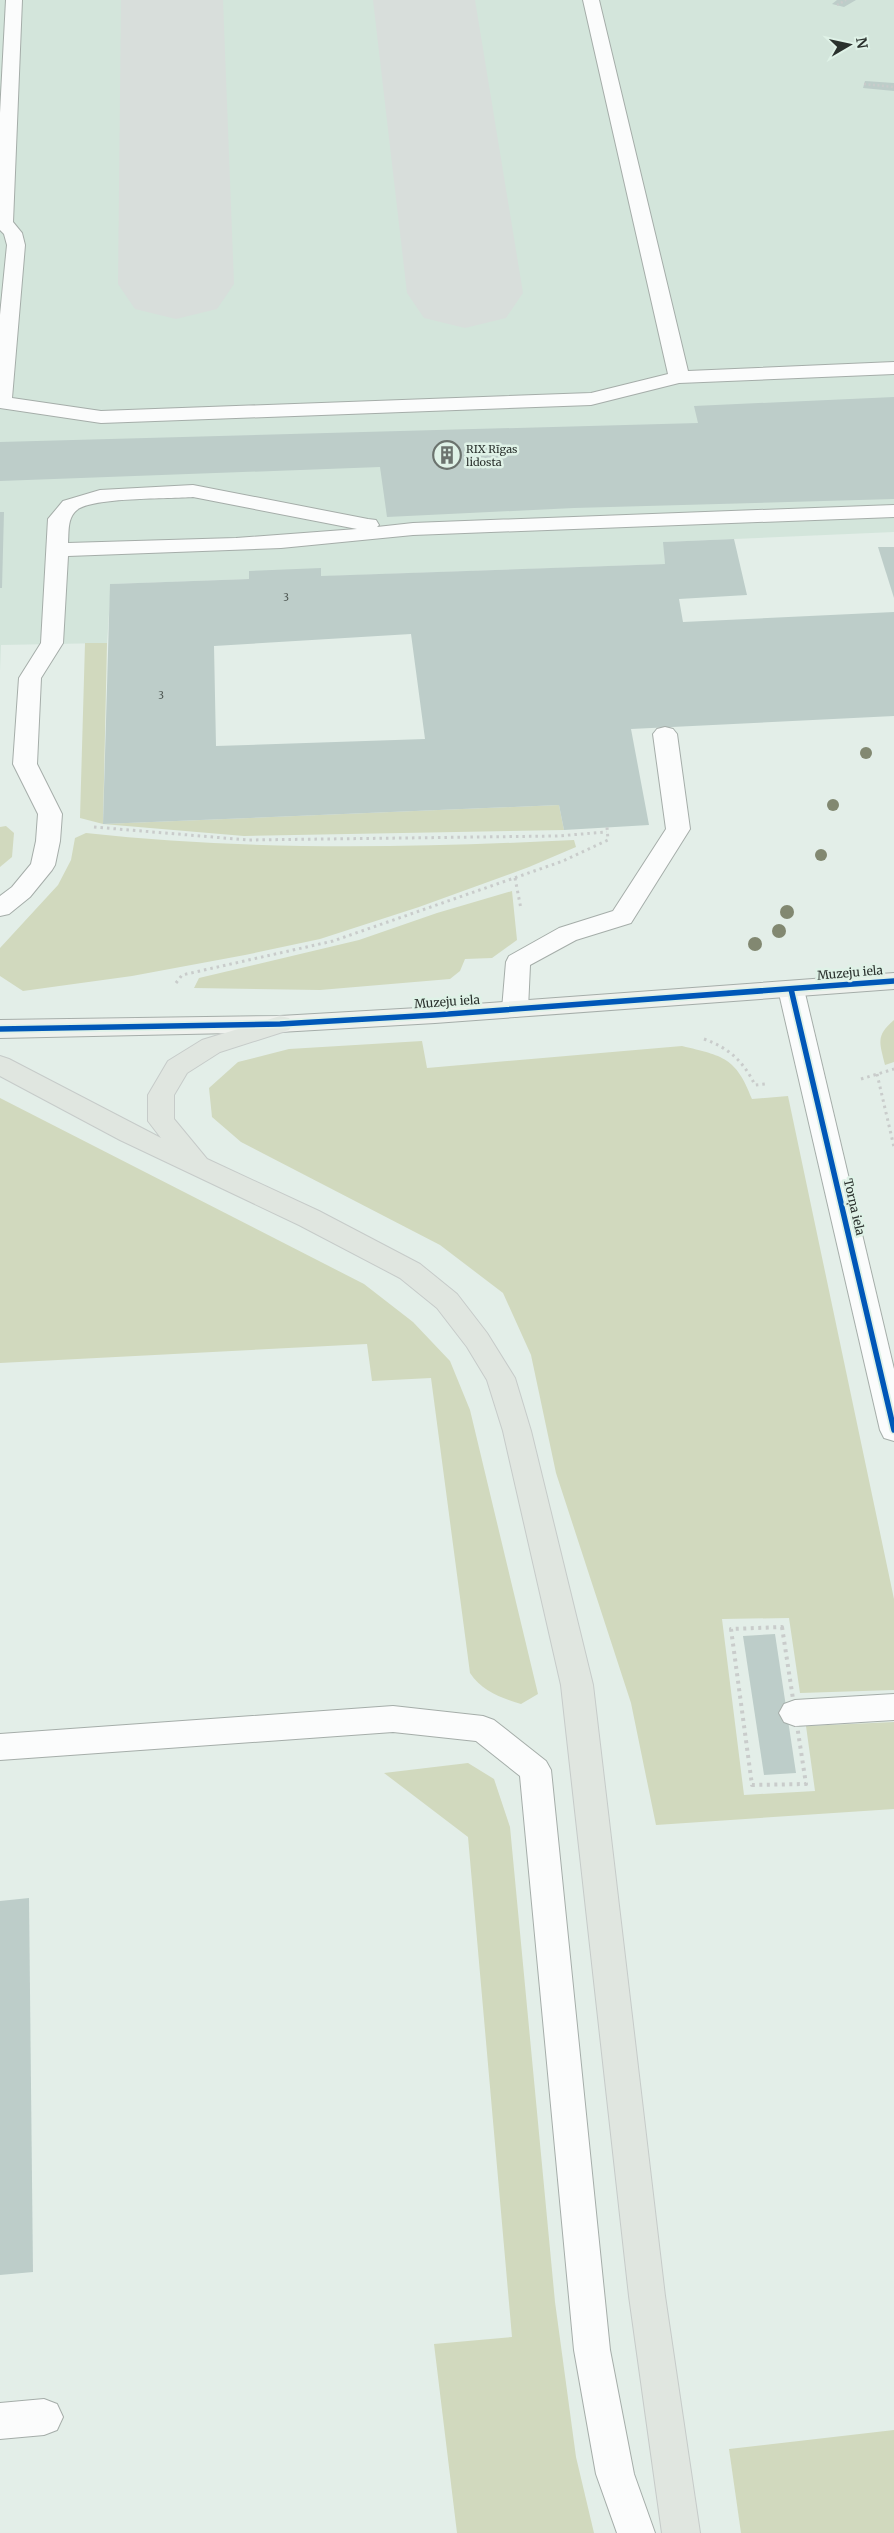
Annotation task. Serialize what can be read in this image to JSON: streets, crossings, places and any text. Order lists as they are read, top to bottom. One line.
{"streets":{"street":["Muzeju iela","Torņa iela"]},"crossings":[["Muzeju iela","Torņa iela"]],"places":{"building":["RIX Rīgas lidosta"]},"house_numbers":["3","3"],"north":"right"}
